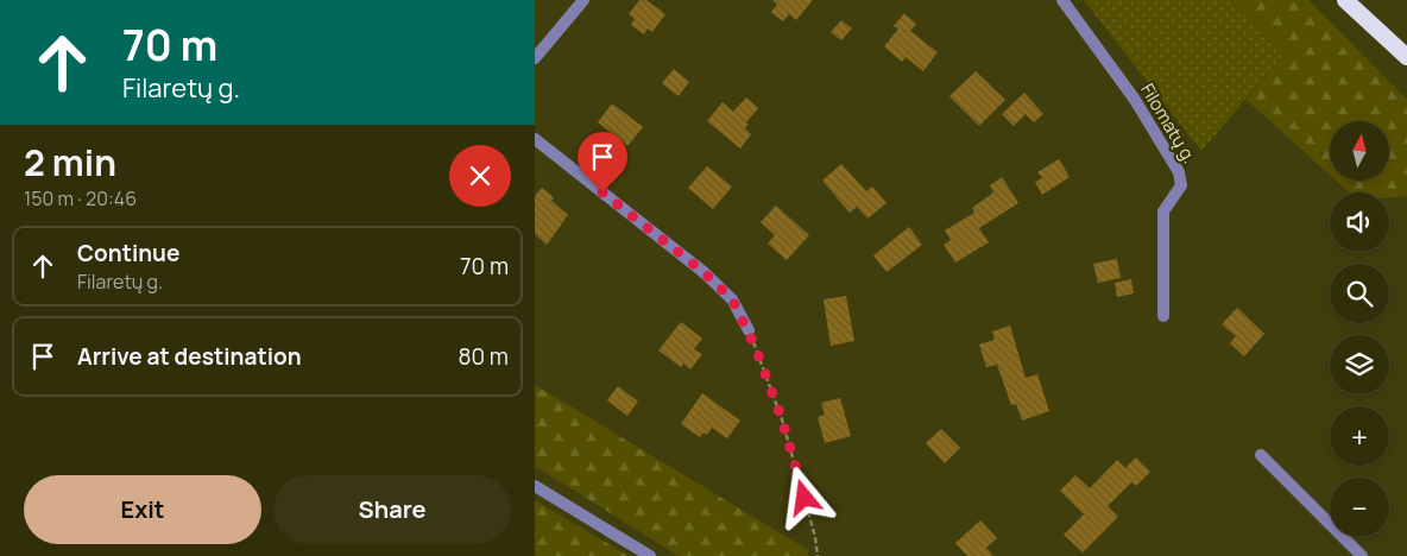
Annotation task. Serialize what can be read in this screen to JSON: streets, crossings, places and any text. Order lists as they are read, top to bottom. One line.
{"streets":{"street":["Filomatų g."]},"north":"top","page":{"turn":["70 m","Filaretų g."],"map_buttons":["+","−"],"heading":["2 min","150 m · 20:46"],"list":[{"name":"Continue","note":"Filaretų g.","value":"70 m"},{"name":"Arrive at destination","value":"80 m"}],"buttons":["Exit","Share"]}}
